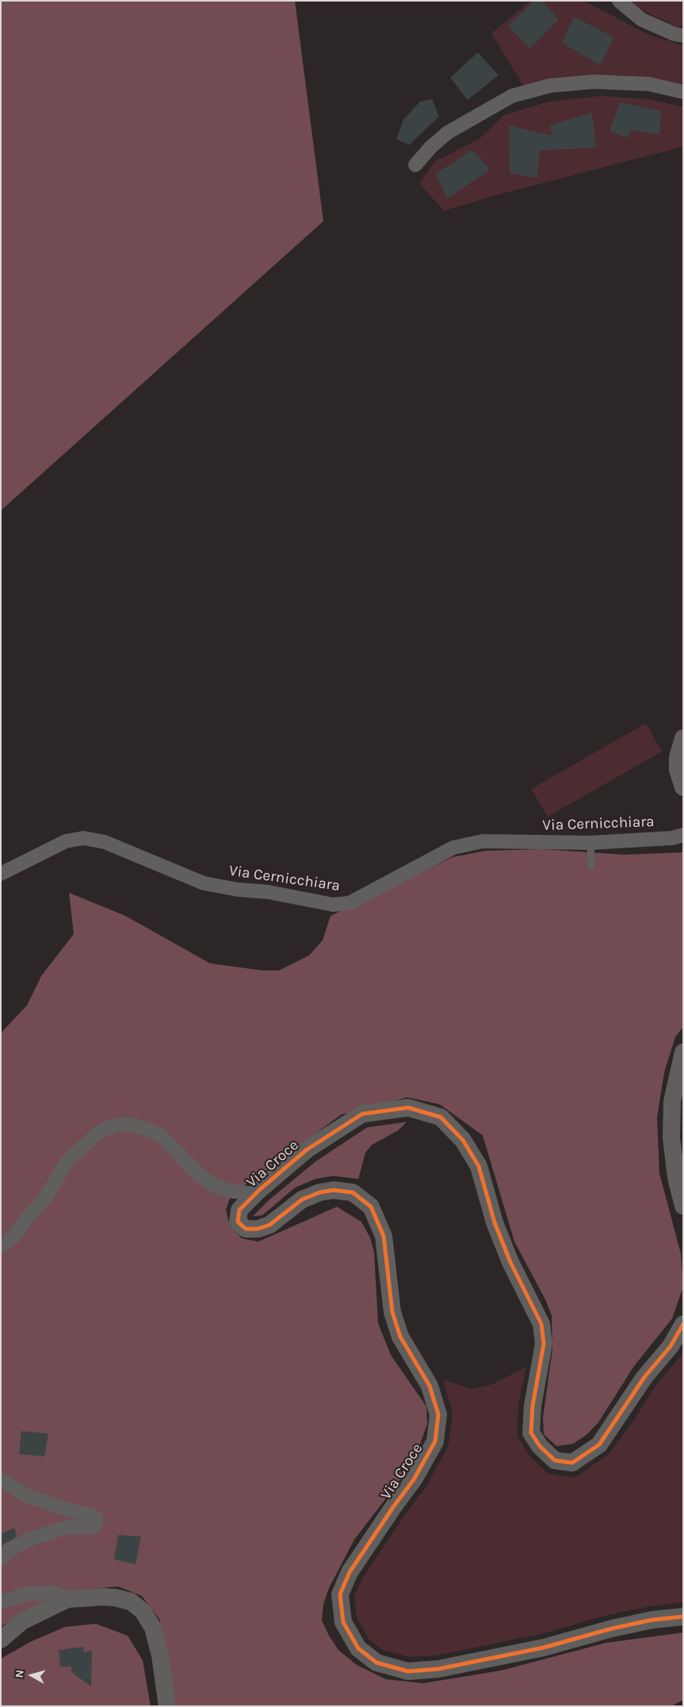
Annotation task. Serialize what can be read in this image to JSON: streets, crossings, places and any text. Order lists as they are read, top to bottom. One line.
{"streets":{"street":["Via Cernicchiara","Via Croce"]},"north":"left"}
